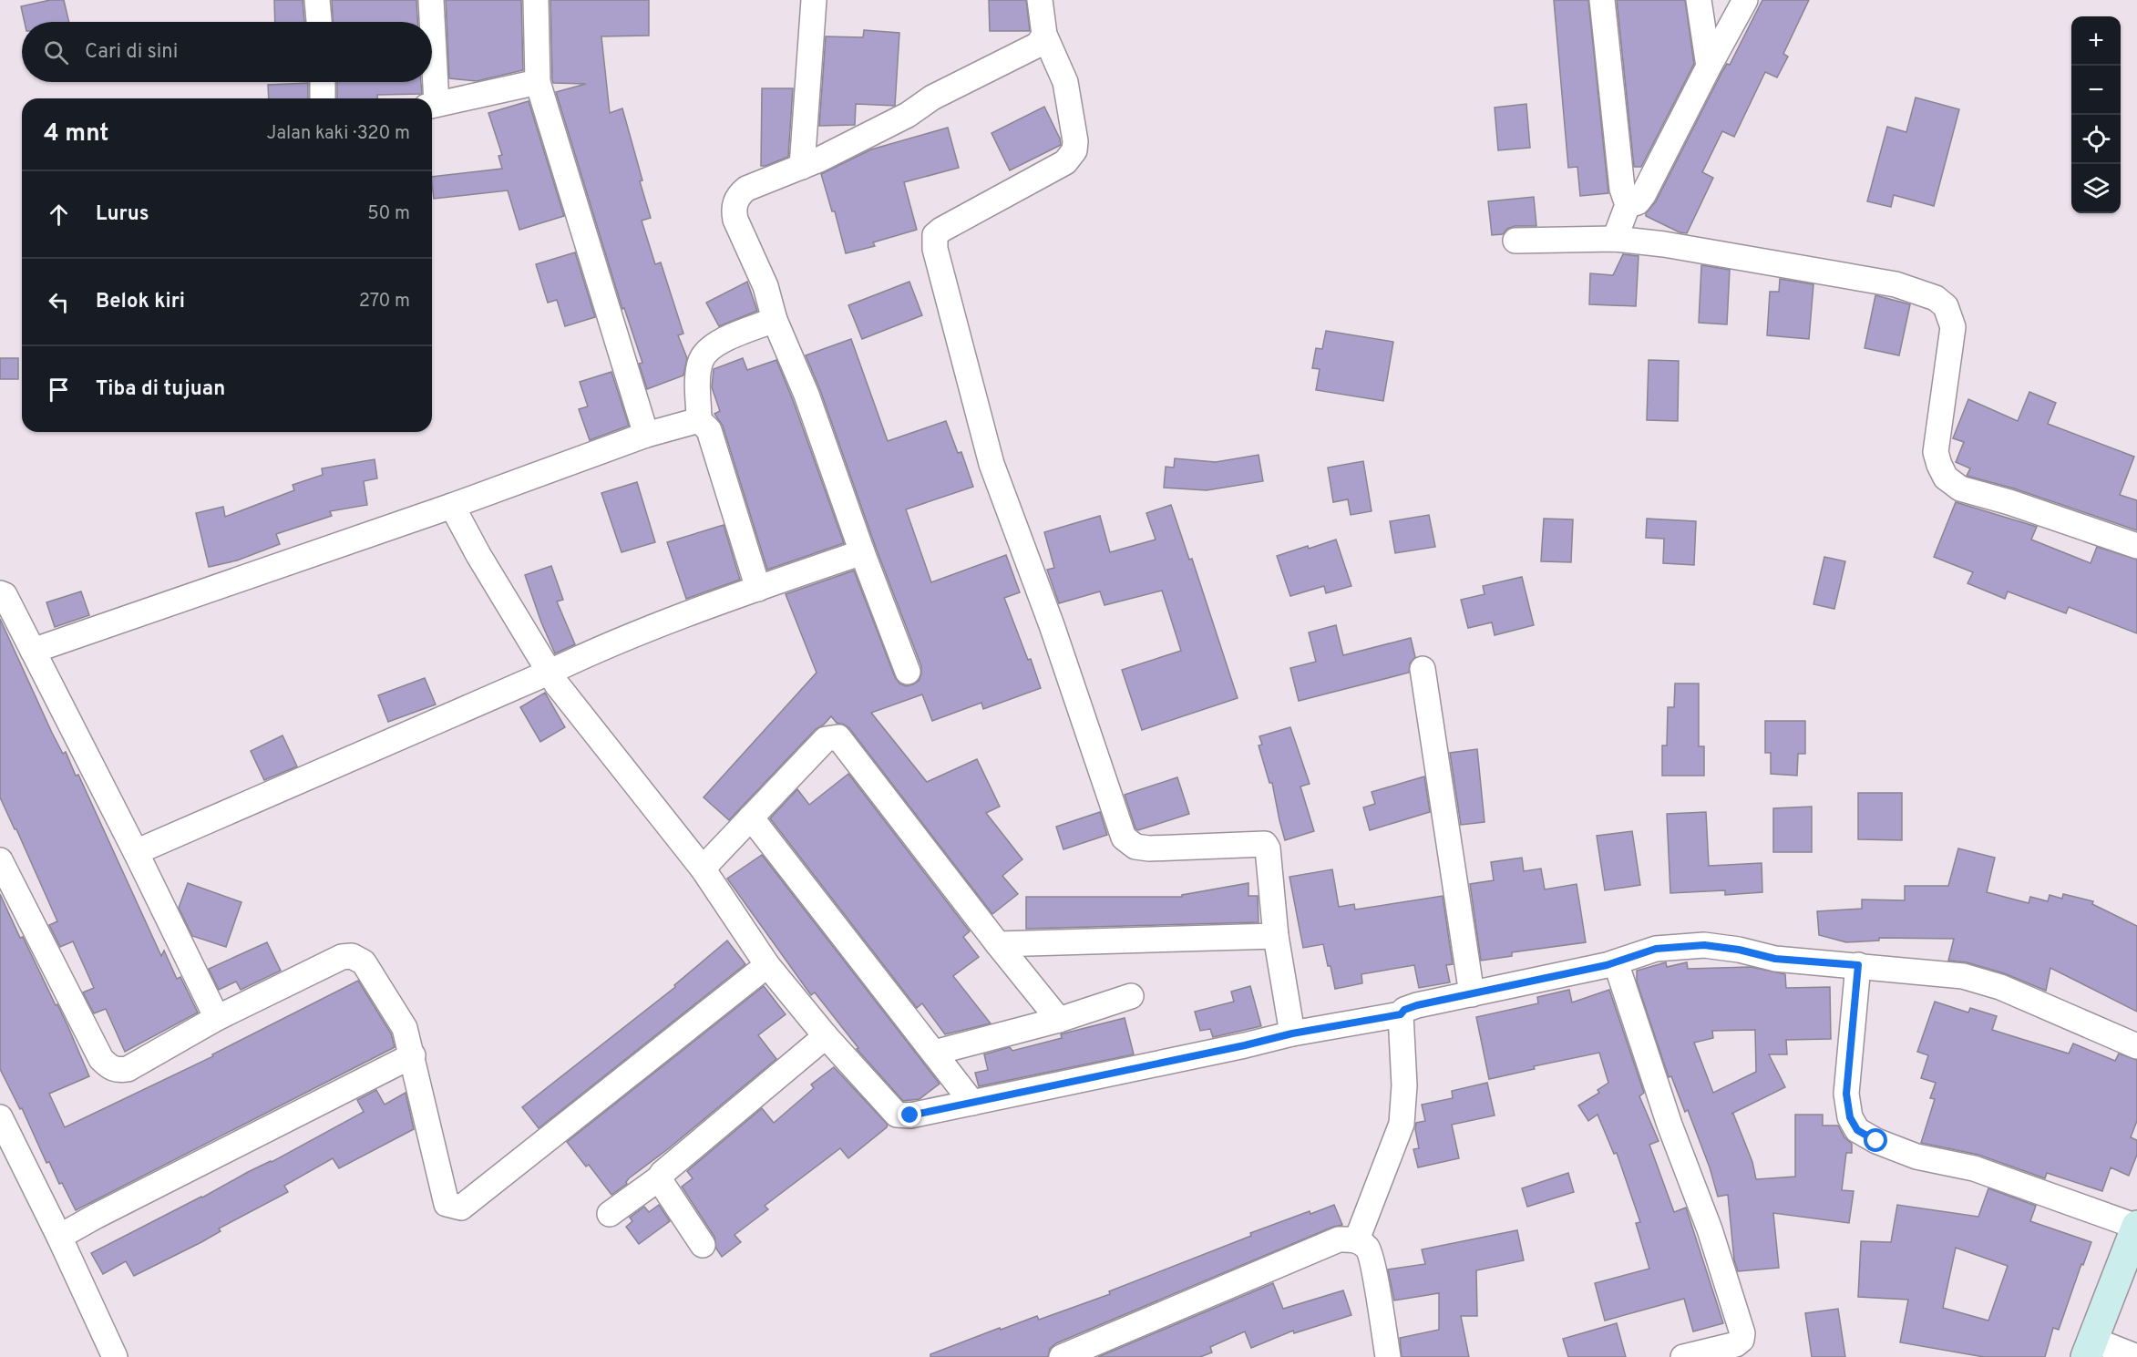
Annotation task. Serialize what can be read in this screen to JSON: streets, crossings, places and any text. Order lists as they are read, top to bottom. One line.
{"page":{"map_buttons":["+","−"],"search":"Cari di sini","heading":["4 mnt","Jalan kaki · 320 m"],"list":[["Lurus","50 m"],["Belok kiri","270 m"],"Tiba di tujuan"]}}
